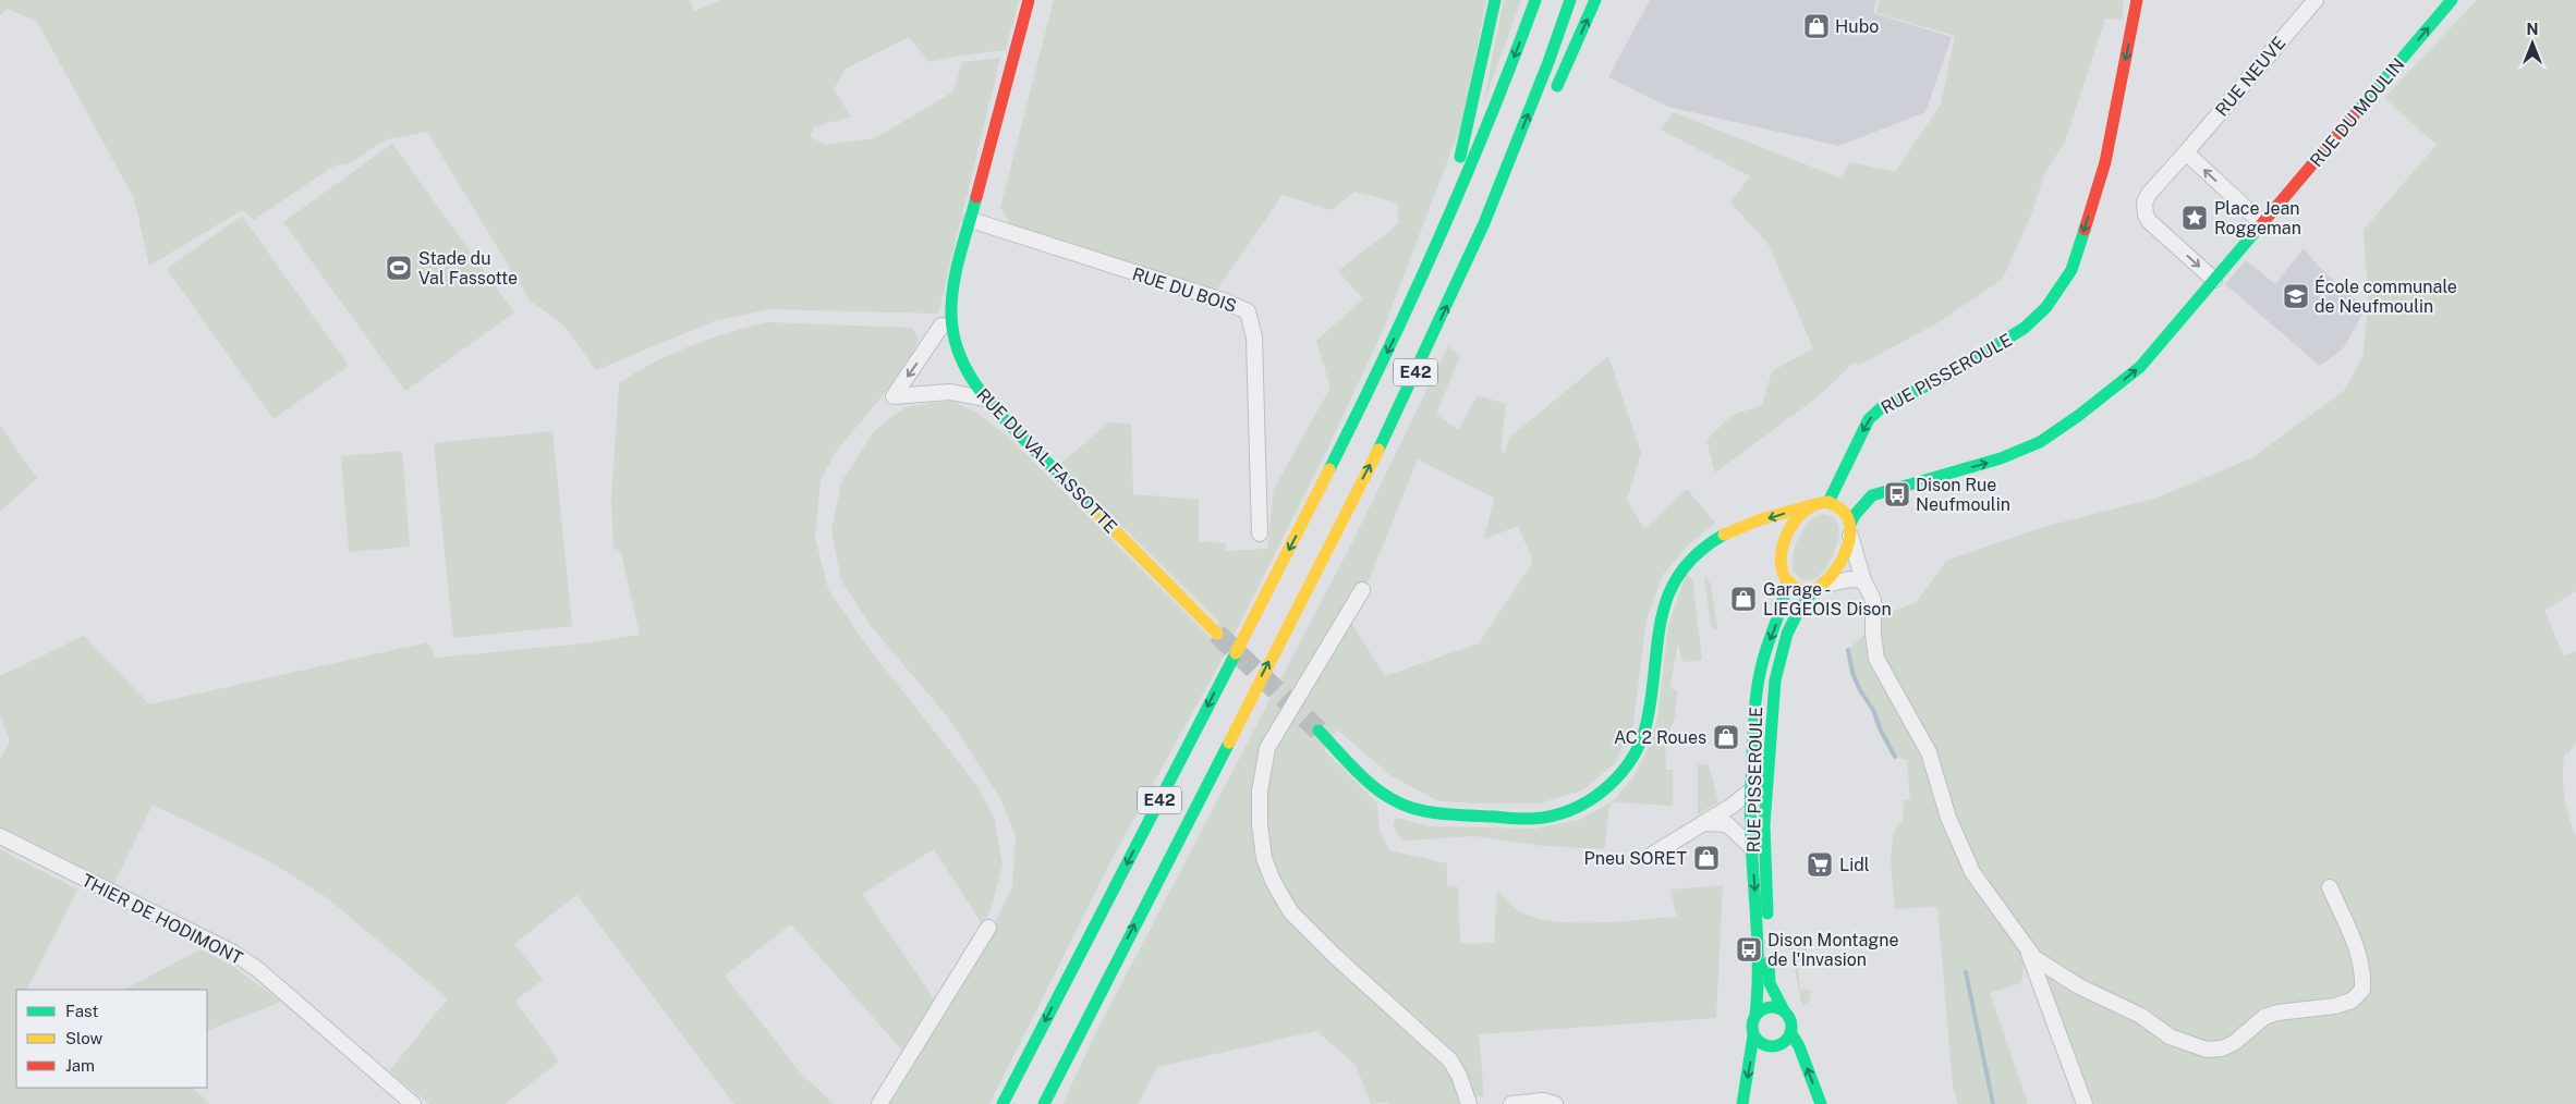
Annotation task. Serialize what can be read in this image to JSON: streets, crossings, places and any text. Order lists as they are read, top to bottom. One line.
{"streets":{"main road":["RUE DU MOULIN","E42","RUE PISSEROULE","RUE DU VAL FASSOTTE"],"street":["RUE NEUVE","RUE DU BOIS","THIER DE HODIMONT"]},"crossings":[["RUE DU BOIS","RUE DU VAL FASSOTTE"]],"one_way":["RUE DU MOULIN"],"places":{"shop":["Hubo","Garage - LIEGEOIS Dison","AC 2 Roues","Pneu SORET"],"place":["Place Jean Roggeman"],"sports":["Stade du Val Fassotte"],"school or university":["École communale de Neufmoulin"],"bus stop":["Dison Rue Neufmoulin","Dison Montagne de l'Invasion"],"supermarket":["Lidl"]},"legend":["Fast","Slow","Jam"],"north":"top"}
